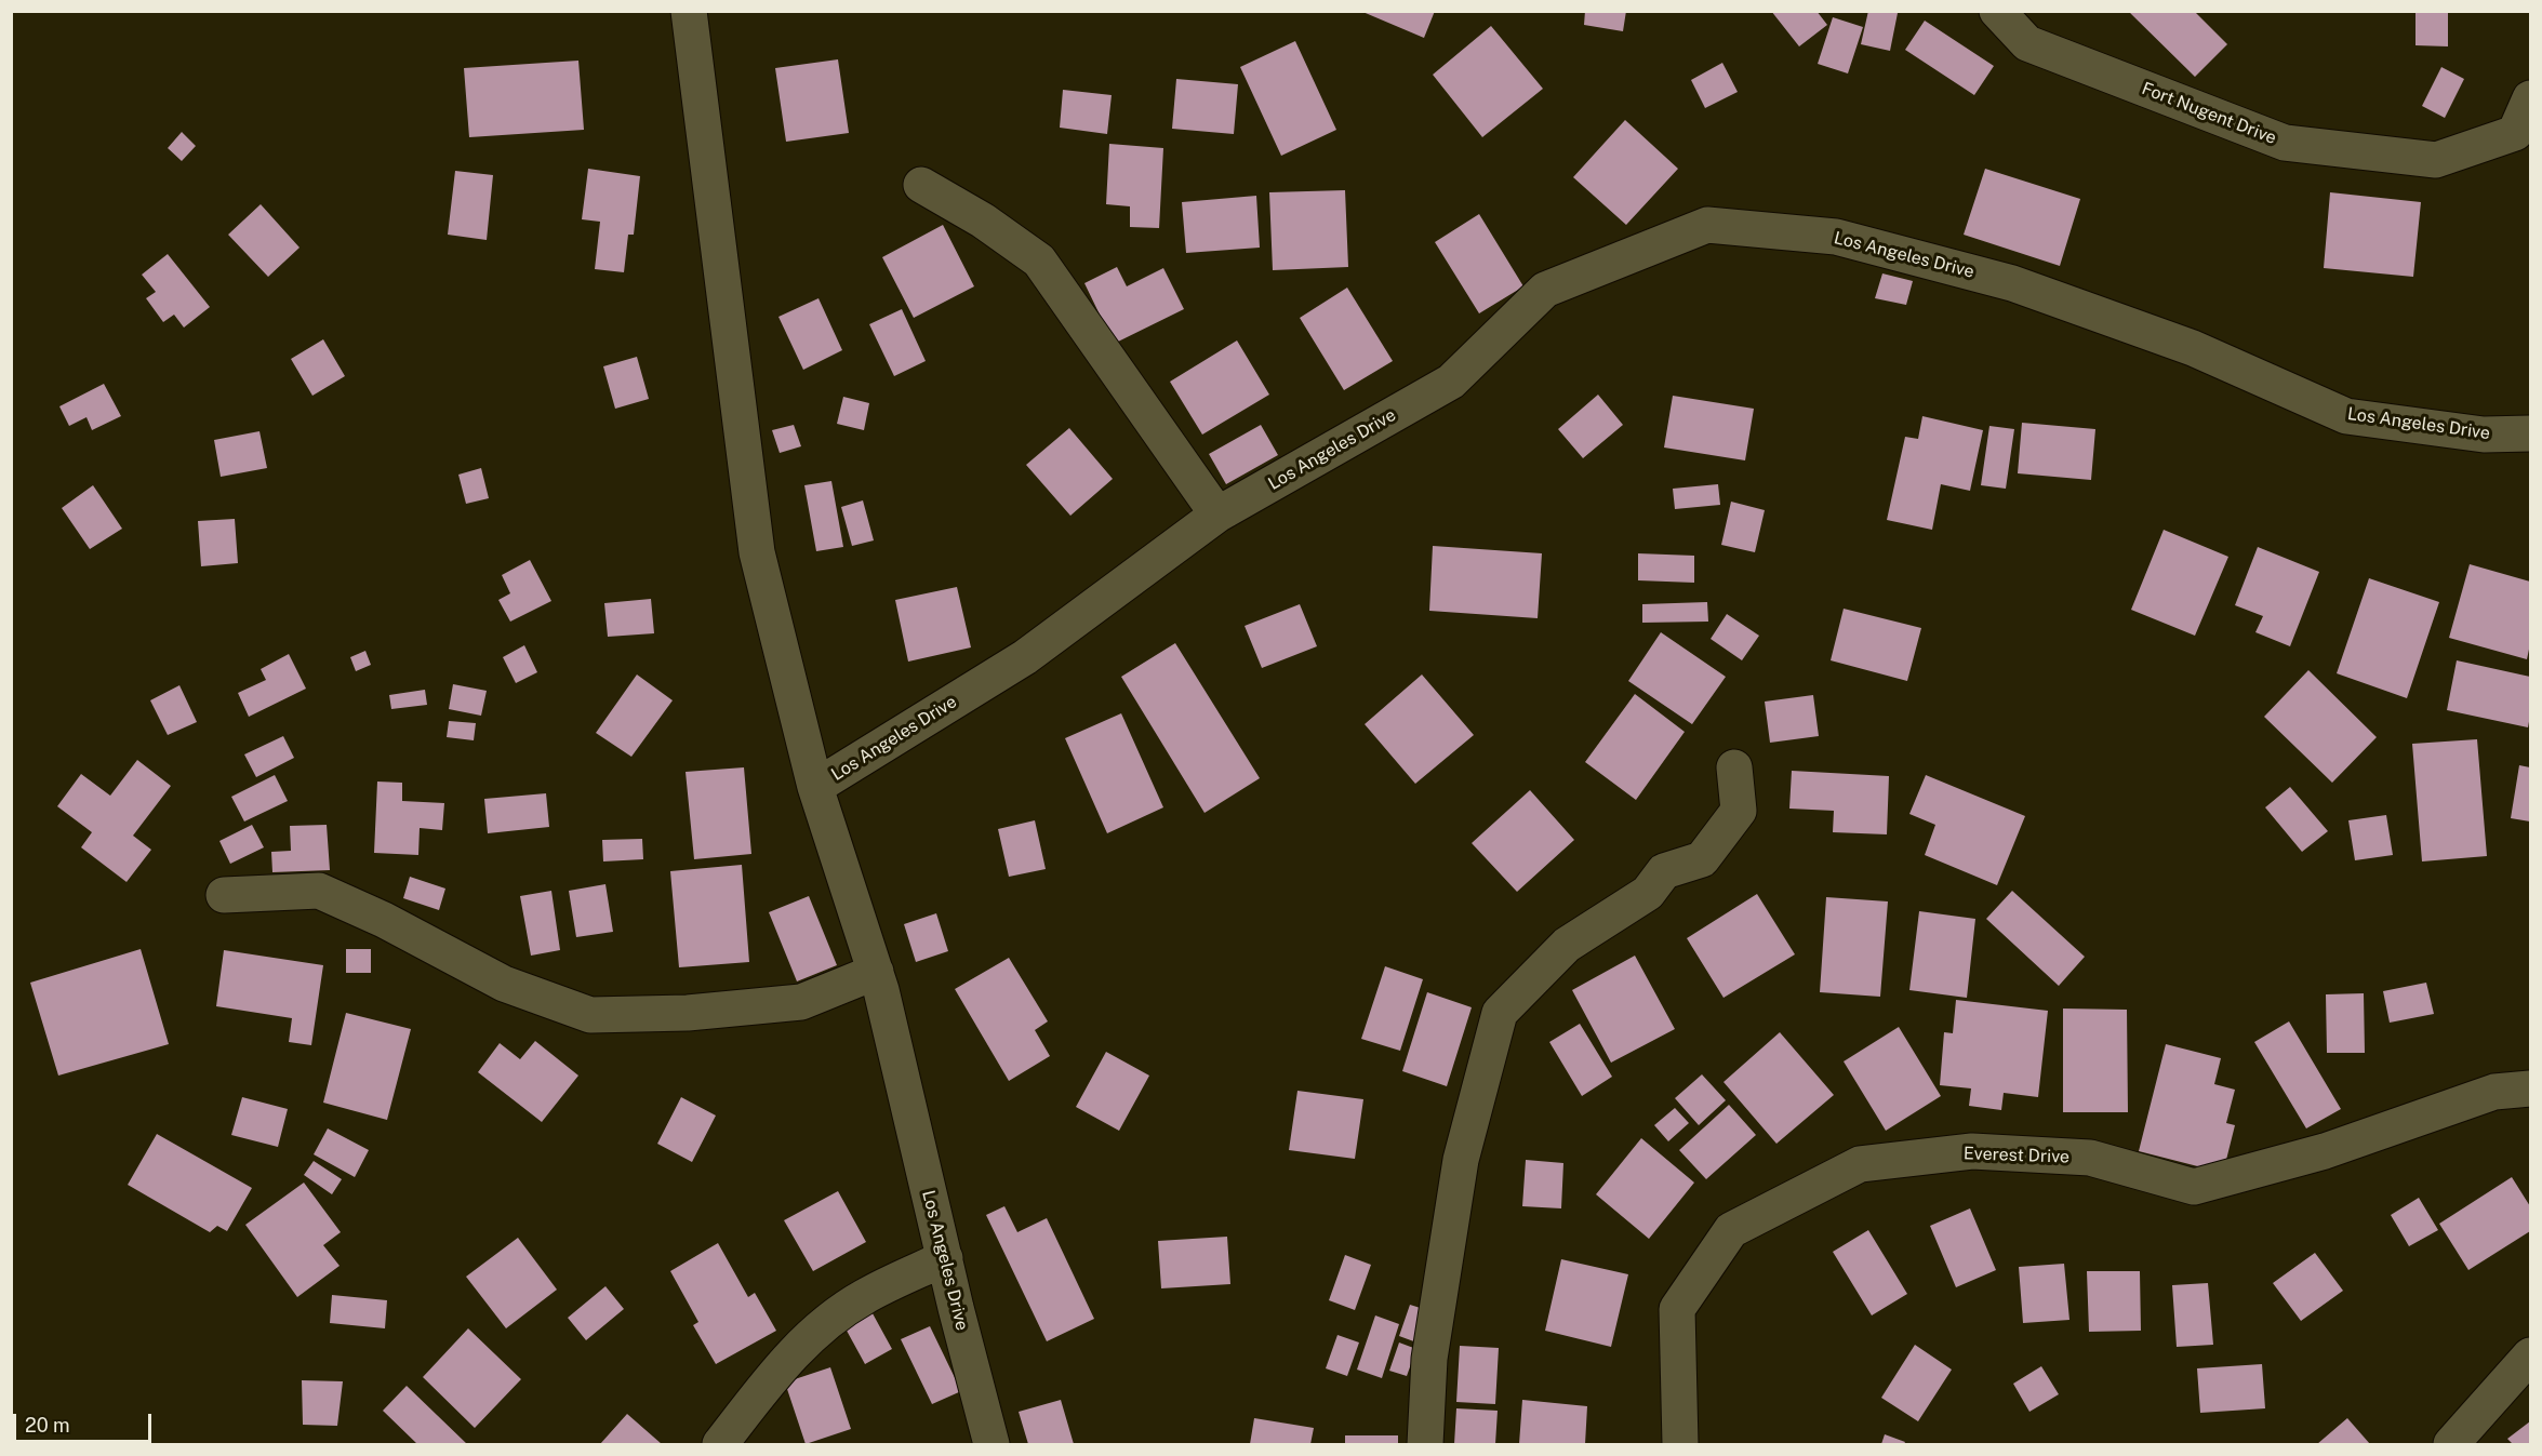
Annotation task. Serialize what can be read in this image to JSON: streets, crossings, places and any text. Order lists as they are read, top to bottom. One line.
{"streets":{"street":["Fort Nugent Drive","Los Angeles Drive","Everest Drive"]},"scale_bar":"20 m"}
